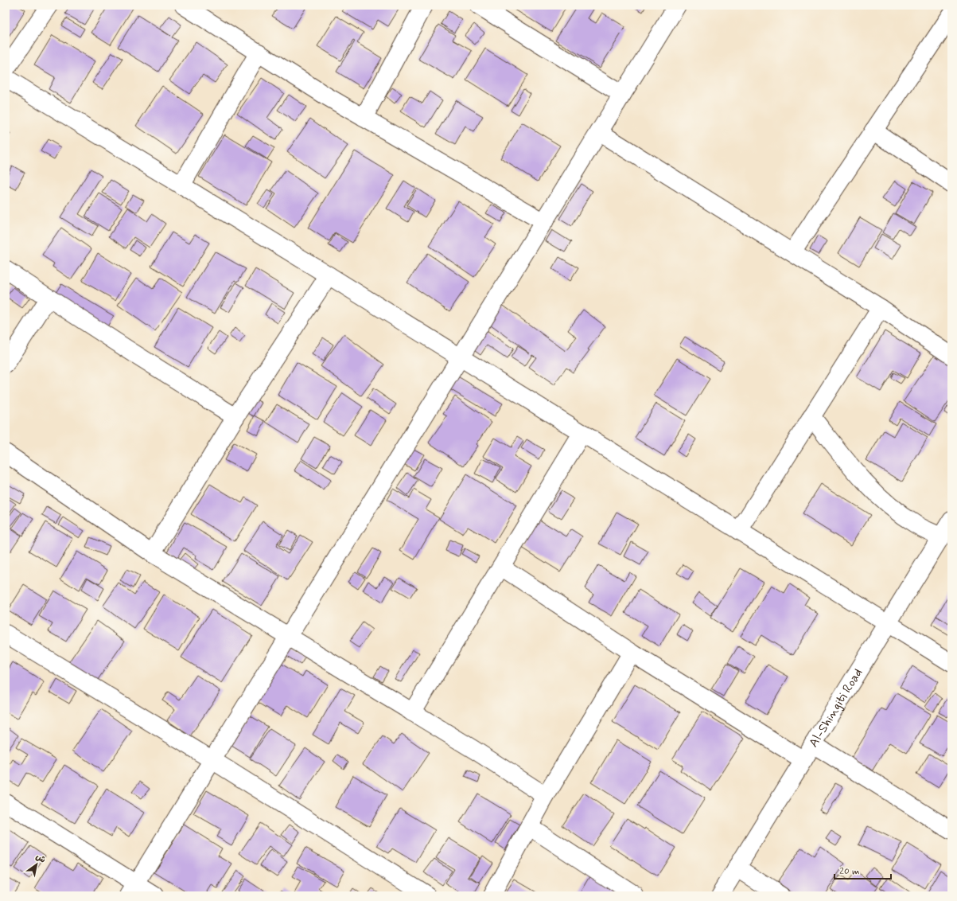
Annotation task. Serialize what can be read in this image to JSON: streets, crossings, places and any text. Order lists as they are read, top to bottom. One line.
{"streets":{"street":["Al-Shingiti Road"]},"scale_bar":"20 m","north":"top right"}
